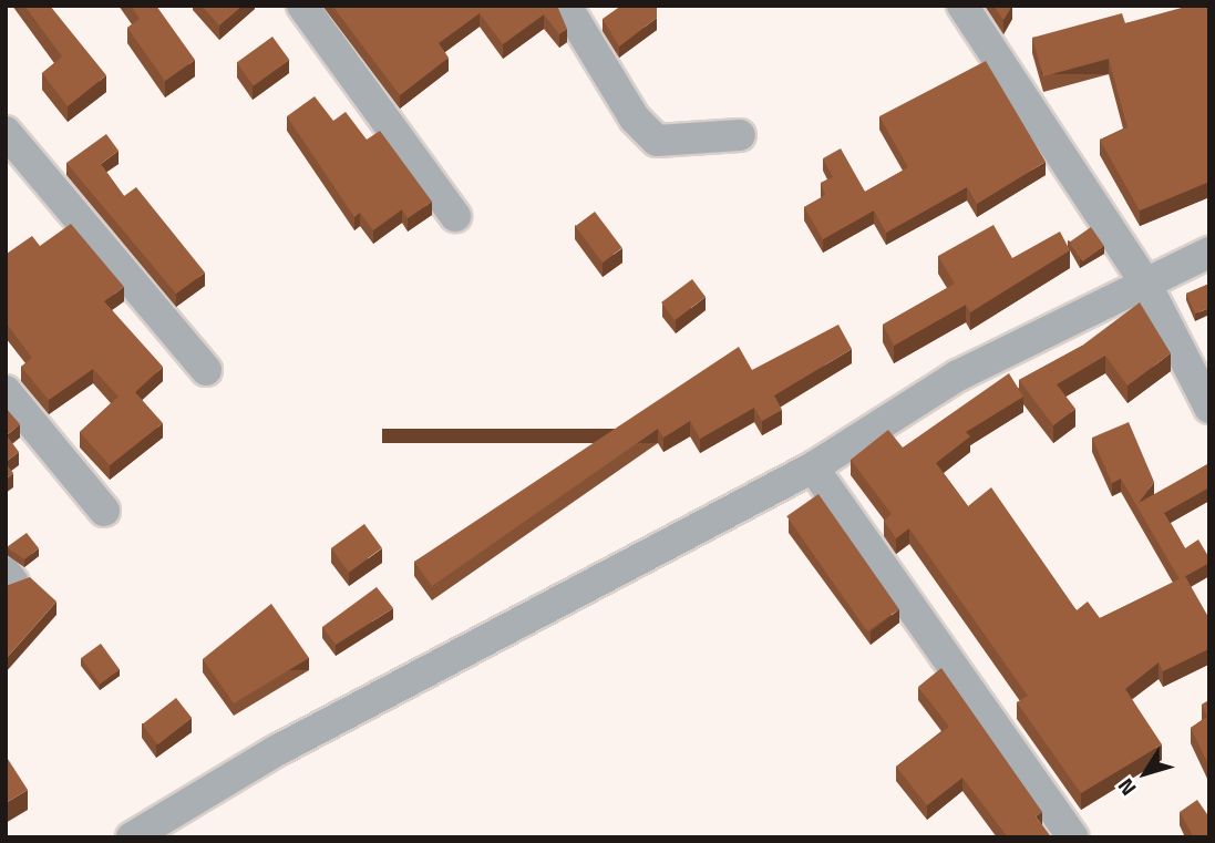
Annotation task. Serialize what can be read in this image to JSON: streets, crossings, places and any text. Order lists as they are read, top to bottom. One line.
{"north":"bottom left"}
